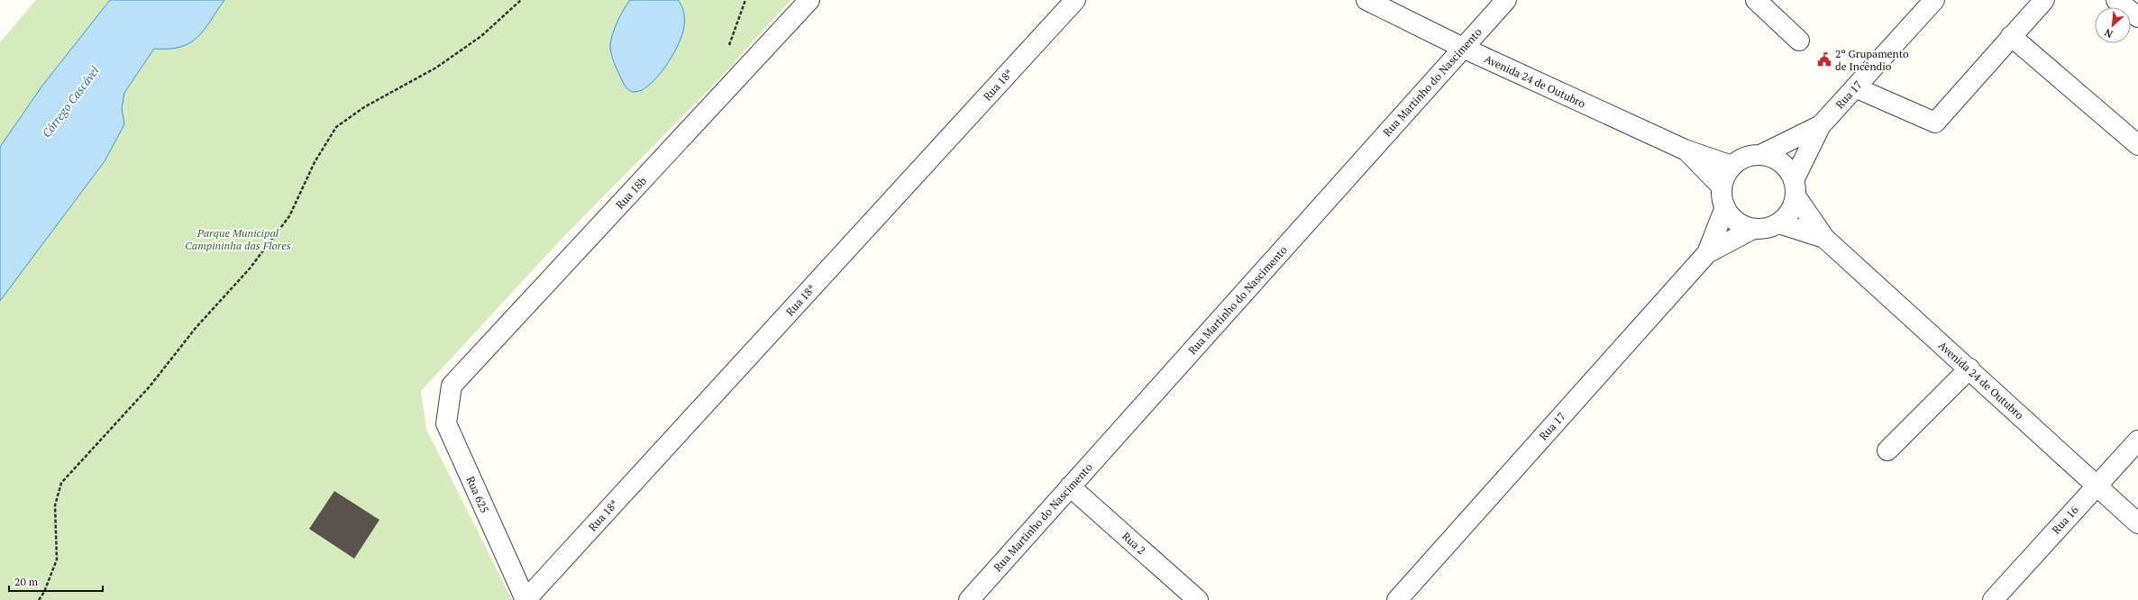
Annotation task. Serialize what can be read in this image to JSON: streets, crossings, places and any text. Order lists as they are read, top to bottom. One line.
{"streets":{"street":["Avenida 24 de Outubro","Rua Martinho do Nascimento","Rua 18ª","Rua 17","Rua 18b","Rua 625","Rua 16","Rua 2"]},"crossings":[["Avenida 24 de Outubro","Rua Martinho do Nascimento"],["Avenida 24 de Outubro","Rua 17"],["Avenida 24 de Outubro","Rua 16"],["Rua Martinho do Nascimento","Rua 2"],["Rua 18ª","Rua 625"],["Rua 18b","Rua 625"]],"water":["Córrego Cascável"],"parks":["Parque Municipal Campininha das Flores"],"places":{"public building":["2º Grupamento de Incêndio"]},"scale_bar":"20 m","north":"bottom left"}
